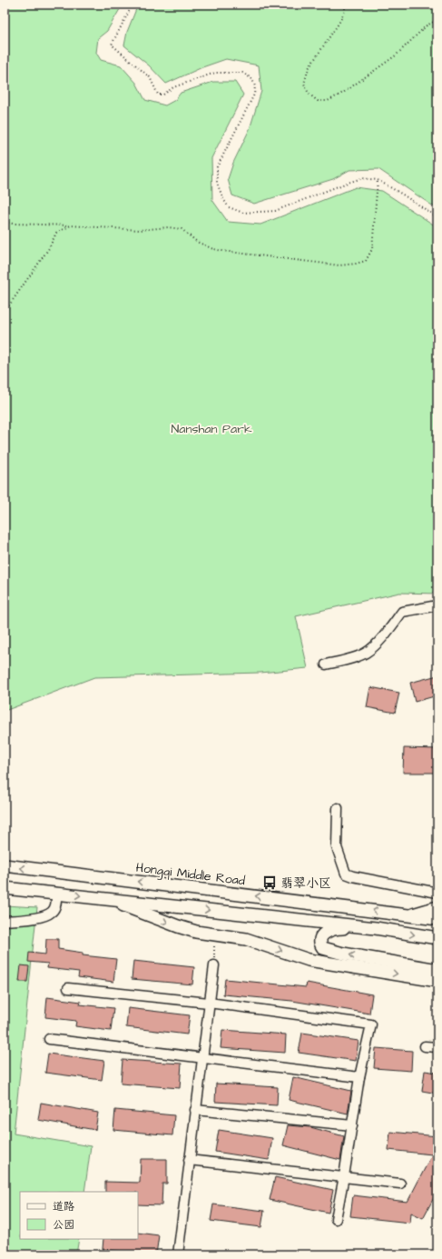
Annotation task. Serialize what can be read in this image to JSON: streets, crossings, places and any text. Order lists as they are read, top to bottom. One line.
{"streets":{"main road":["Hongqi Middle Road"]},"parks":["Nanshan Park"],"places":{"bus stop":["翡翠小区"]},"legend":["道路","公园"]}
